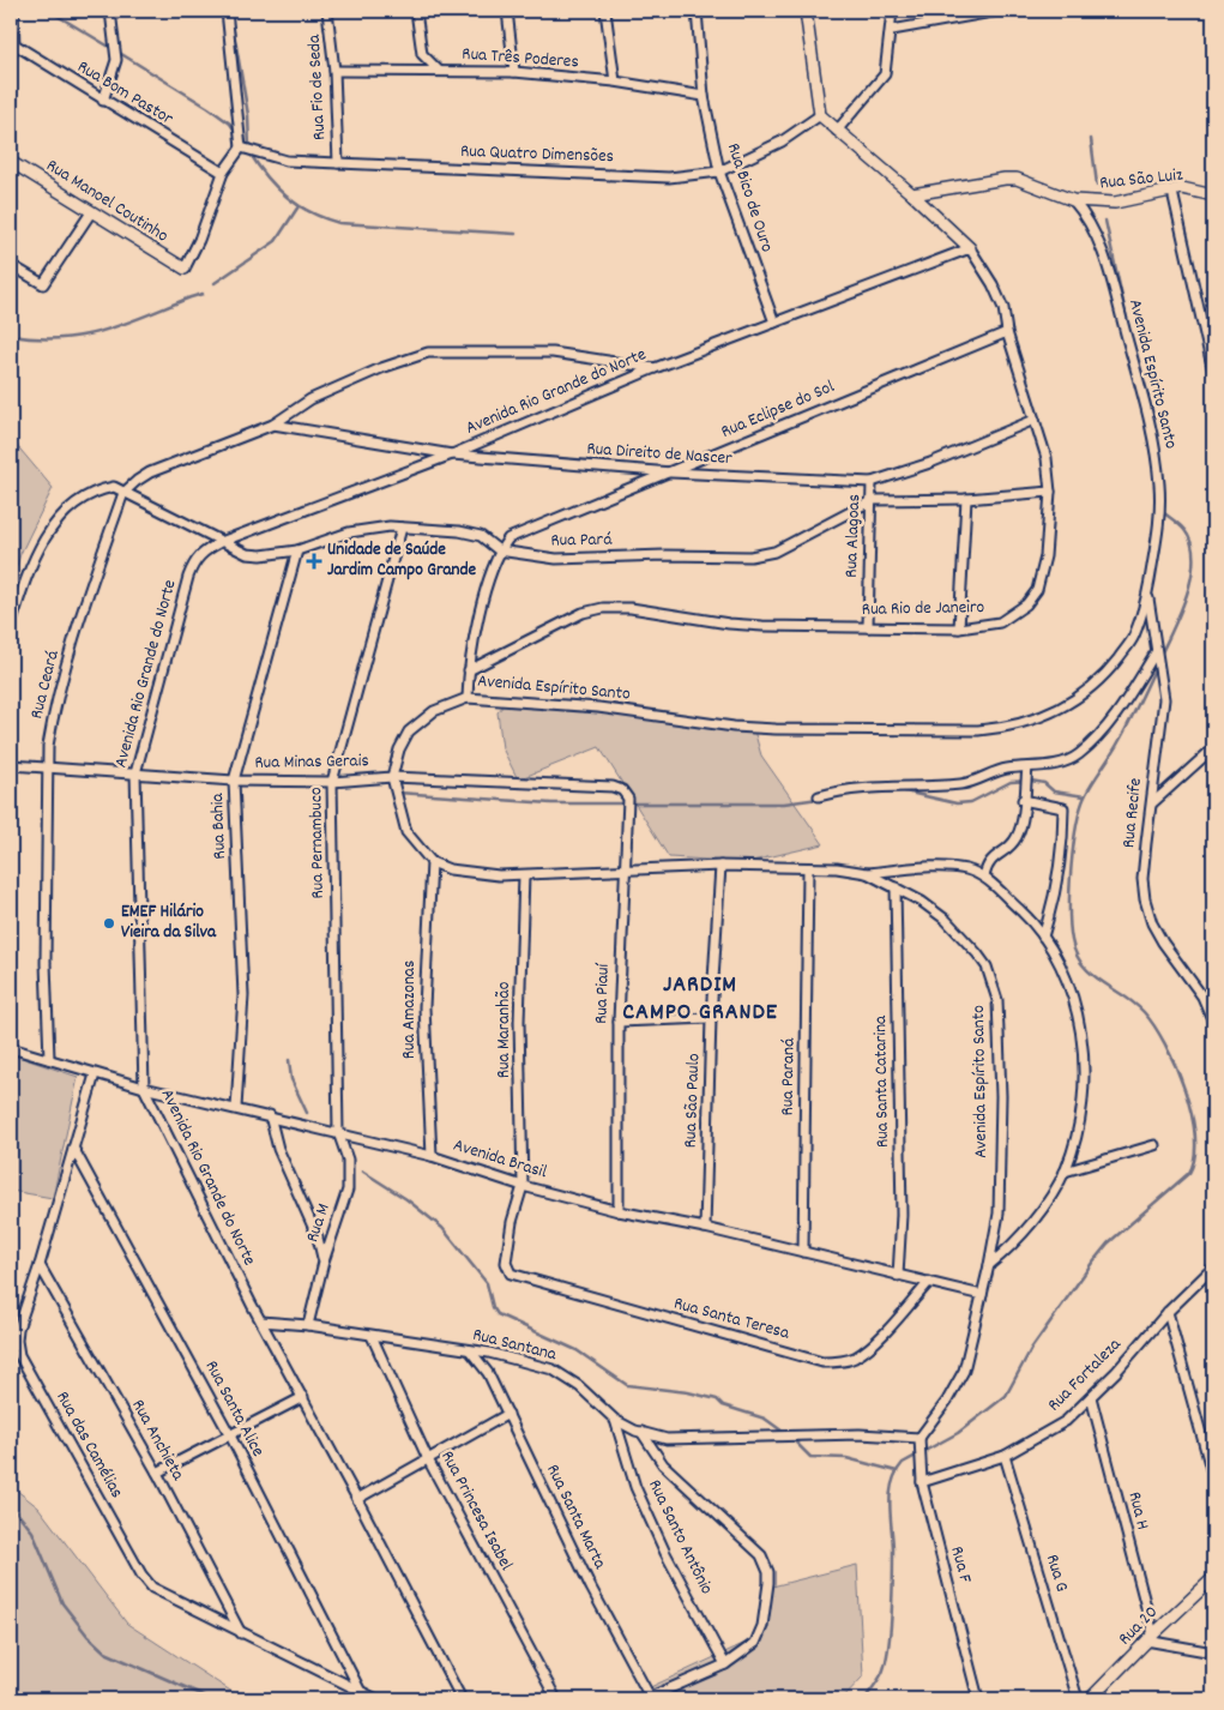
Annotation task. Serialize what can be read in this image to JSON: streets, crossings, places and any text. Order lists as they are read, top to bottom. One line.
{"streets":{"street":["Rua Três Poderes","Rua Fio de Seda","Rua Bom Pastor","Rua Quatro Dimensões","Rua São Luiz","Rua Bico de Ouro","Rua Manoel Coutinho","Avenida Espírito Santo","Avenida Rio Grande do Norte","Rua Eclipse do Sol","Rua Direito de Nascer","Rua Alagoas","Rua Pará","Rua Rio de Janeiro","Rua Ceará","Rua Minas Gerais","Rua Recife","Rua Bahia","Rua Pernambuco","Rua Piauí","Rua Amazonas","Rua Maranhão","Rua Paraná","Rua Santa Catarina","Rua São Paulo","Avenida Brasil","Rua M","Rua Santa Teresa","Rua Santana","Rua Fortaleza","Rua Santa Alice","Rua Anchieta","Rua das Camélias","Rua Princesa Isabel","Rua H","Rua Santa Marta","Rua Santo Antônio","Rua F","Rua G","Rua 20"]},"crossings":[["Rua Três Poderes","Rua Fio de Seda"],["Rua Três Poderes","Rua Bico de Ouro"],["Rua Fio de Seda","Rua Quatro Dimensões"],["Rua Quatro Dimensões","Rua Bico de Ouro"],["Rua Quatro Dimensões","Rua Rio de Janeiro"],["Rua São Luiz","Avenida Espírito Santo"],["Rua Bico de Ouro","Avenida Rio Grande do Norte"],["Avenida Espírito Santo","Rua Minas Gerais"],["Avenida Espírito Santo","Rua Recife"],["Avenida Espírito Santo","Rua Piauí"],["Avenida Espírito Santo","Rua Amazonas"],["Avenida Espírito Santo","Rua Maranhão"],["Avenida Espírito Santo","Rua Paraná"],["Avenida Espírito Santo","Rua Santa Catarina"],["Avenida Espírito Santo","Rua São Paulo"],["Avenida Espírito Santo","Avenida Brasil"],["Avenida Espírito Santo","Rua Santana"],["Avenida Espírito Santo","Rua F"],["Avenida Rio Grande do Norte","Rua Direito de Nascer"],["Avenida Rio Grande do Norte","Rua Pará"],["Avenida Rio Grande do Norte","Rua Rio de Janeiro"],["Avenida Rio Grande do Norte","Rua Minas Gerais"],["Avenida Rio Grande do Norte","Avenida Brasil"],["Avenida Rio Grande do Norte","Rua Santana"],["Rua Eclipse do Sol","Rua Direito de Nascer"],["Rua Eclipse do Sol","Rua Pará"],["Rua Eclipse do Sol","Rua Rio de Janeiro"],["Rua Direito de Nascer","Rua Alagoas"],["Rua Direito de Nascer","Rua Rio de Janeiro"],["Rua Alagoas","Rua Pará"],["Rua Alagoas","Rua Rio de Janeiro"],["Rua Pará","Rua Rio de Janeiro"],["Rua Pará","Rua Ceará"],["Rua Pará","Rua Bahia"],["Rua Pará","Rua Pernambuco"],["Rua Ceará","Rua Minas Gerais"],["Rua Ceará","Avenida Brasil"],["Rua Minas Gerais","Rua Bahia"],["Rua Minas Gerais","Rua Pernambuco"],["Rua Minas Gerais","Rua Piauí"],["Rua Bahia","Avenida Brasil"],["Rua Pernambuco","Avenida Brasil"],["Rua Pernambuco","Rua M"],["Rua Piauí","Avenida Brasil"],["Rua Amazonas","Avenida Brasil"],["Rua Maranhão","Avenida Brasil"],["Rua Maranhão","Rua Santa Teresa"],["Rua Paraná","Avenida Brasil"],["Rua Santa Catarina","Avenida Brasil"],["Rua São Paulo","Avenida Brasil"],["Avenida Brasil","Rua M"],["Avenida Brasil","Rua Santa Teresa"],["Avenida Brasil","Rua das Camélias"],["Rua M","Rua Santana"],["Rua Santana","Rua Princesa Isabel"],["Rua Santana","Rua Santa Marta"],["Rua Santana","Rua Santo Antônio"],["Rua Santana","Rua F"],["Rua Fortaleza","Rua H"],["Rua Fortaleza","Rua F"],["Rua Fortaleza","Rua G"],["Rua Santa Alice","Rua das Camélias"],["Rua Anchieta","Rua das Camélias"],["Rua H","Rua 20"]],"districts":["JARDIM CAMPO GRANDE"],"places":{"health":["Unidade de Saúde Jardim Campo Grande"],"other":["EMEF Hilário Vieira da Silva"]}}
